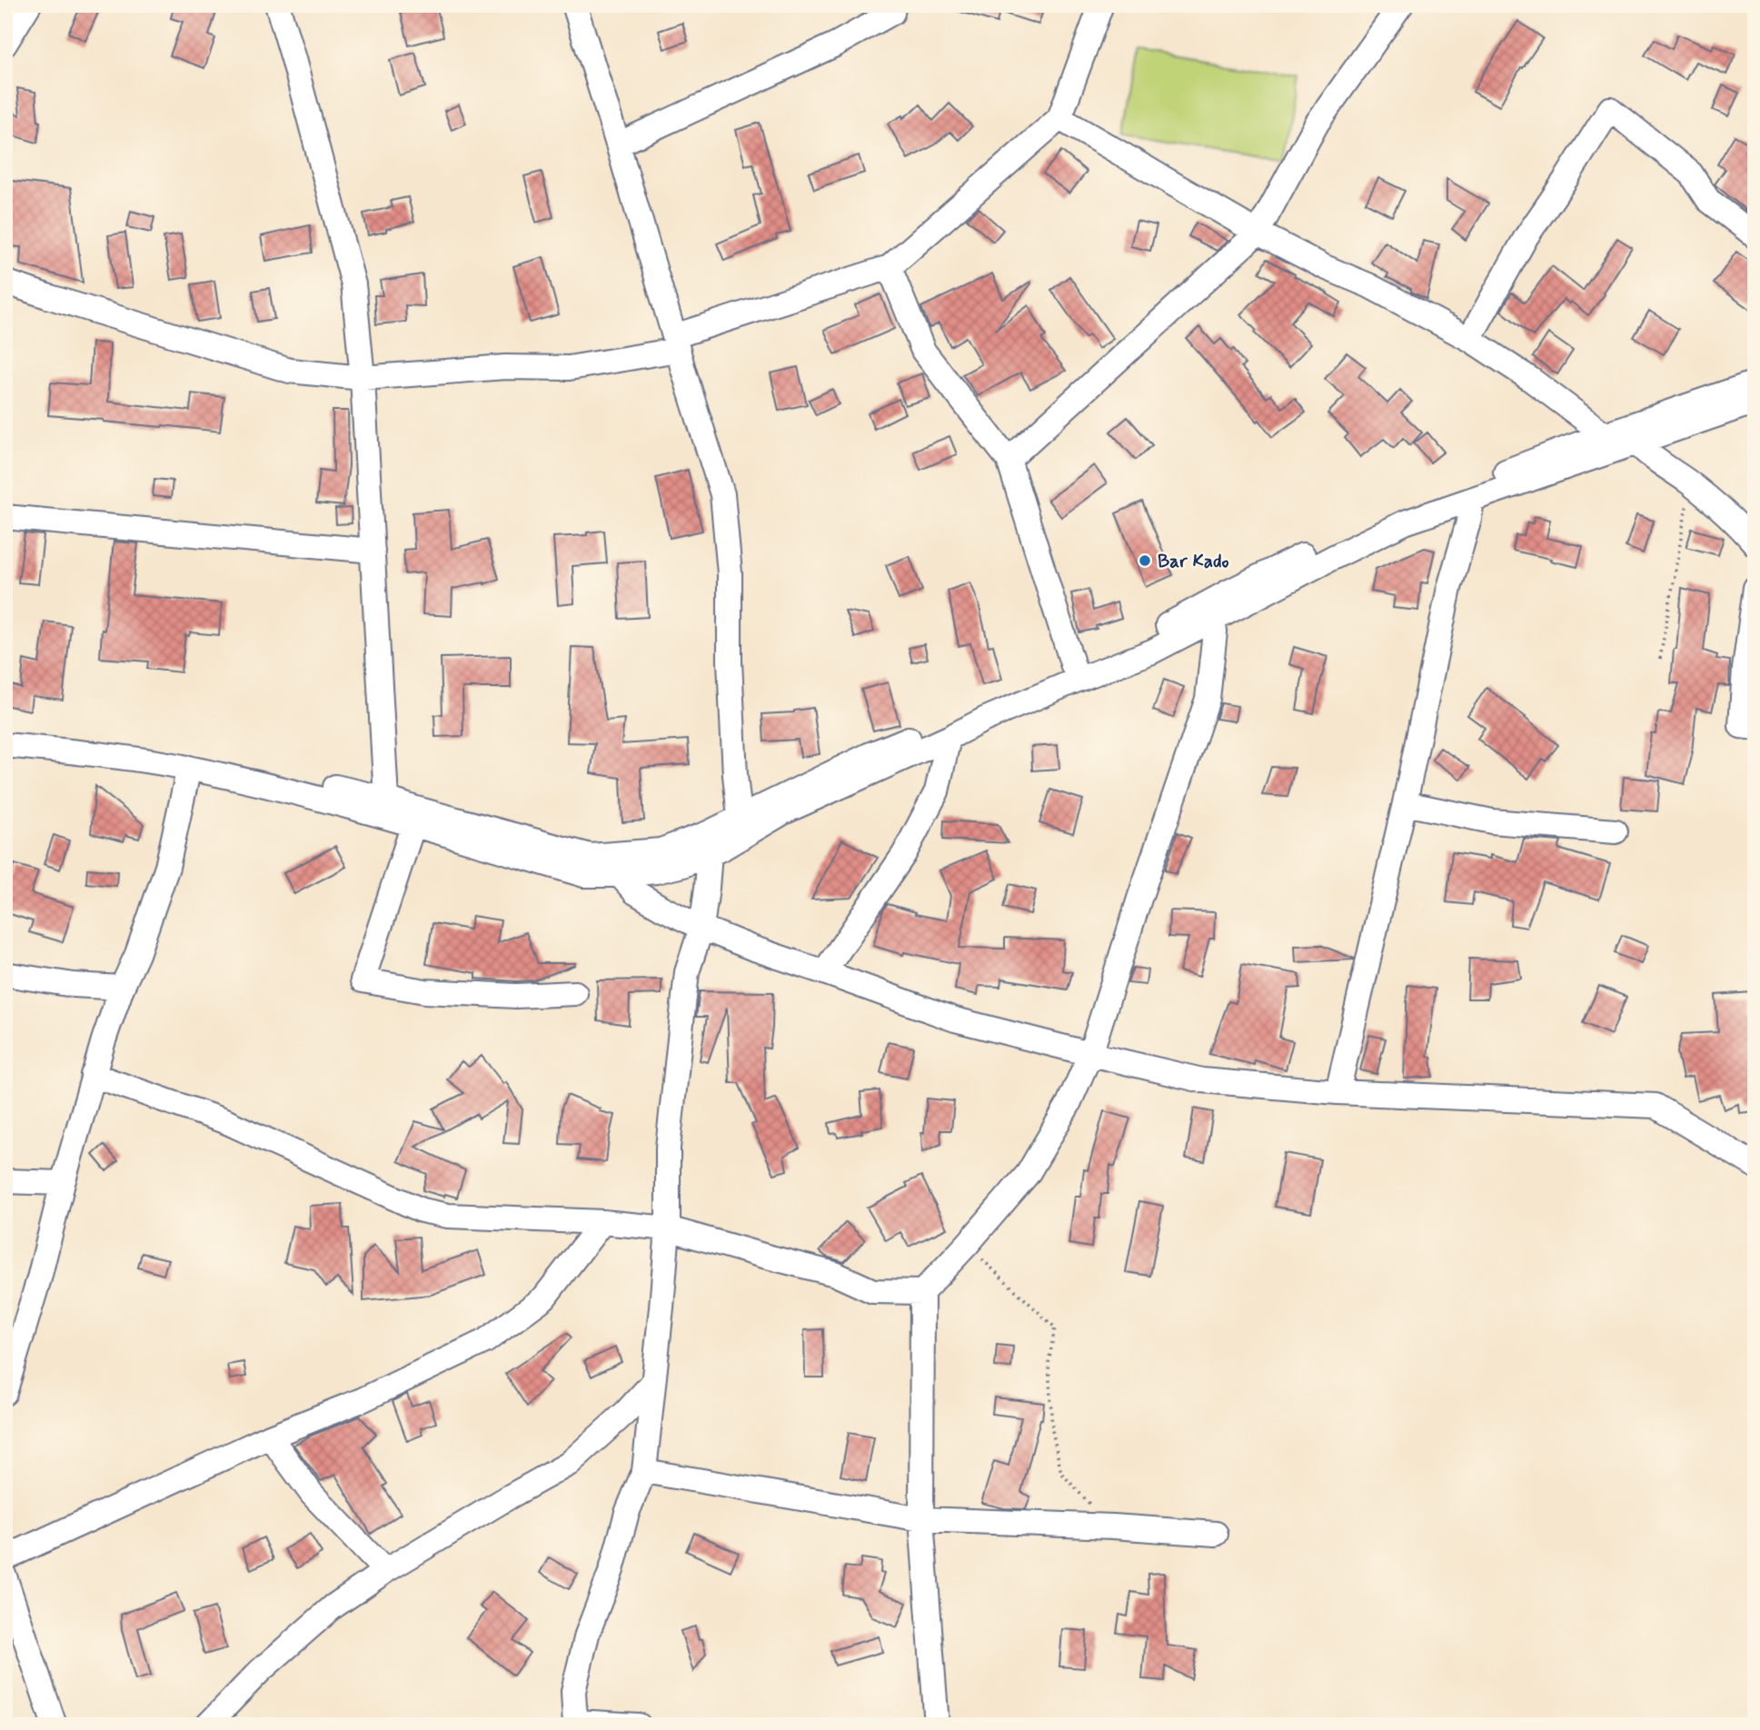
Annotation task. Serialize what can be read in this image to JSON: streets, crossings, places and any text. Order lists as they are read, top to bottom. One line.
{"places":["Bar Kado"]}
